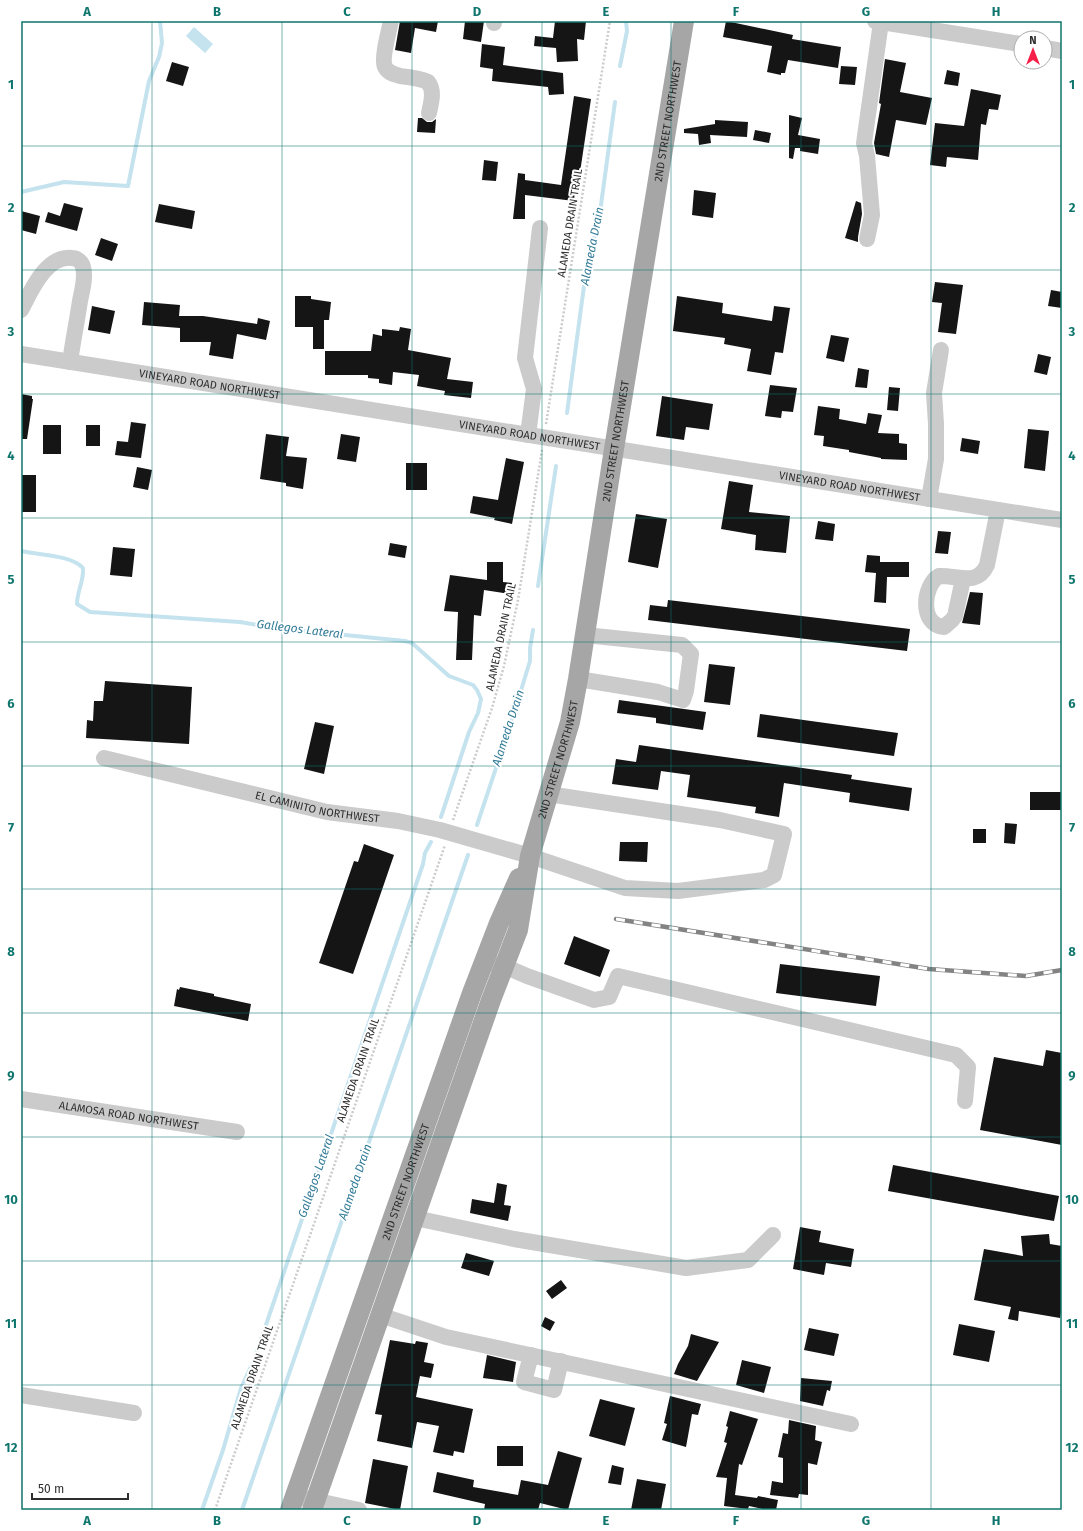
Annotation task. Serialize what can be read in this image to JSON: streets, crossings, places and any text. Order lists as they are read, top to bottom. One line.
{"streets":{"main road":["2ND STREET NORTHWEST"],"street":["VINEYARD ROAD NORTHWEST","EL CAMINITO NORTHWEST","ALAMOSA ROAD NORTHWEST"],"path":["ALAMEDA DRAIN TRAIL"]},"crossings":[["2ND STREET NORTHWEST","VINEYARD ROAD NORTHWEST"],["2ND STREET NORTHWEST","EL CAMINITO NORTHWEST"]],"water":["Alameda Drain","Gallegos Lateral"],"scale_bar":"50 m","north":"top","grid":{"columns":["A","B","C","D","E","F","G","H"],"rows":["1","2","3","4","5","6","7","8","9","10","11","12"]}}
